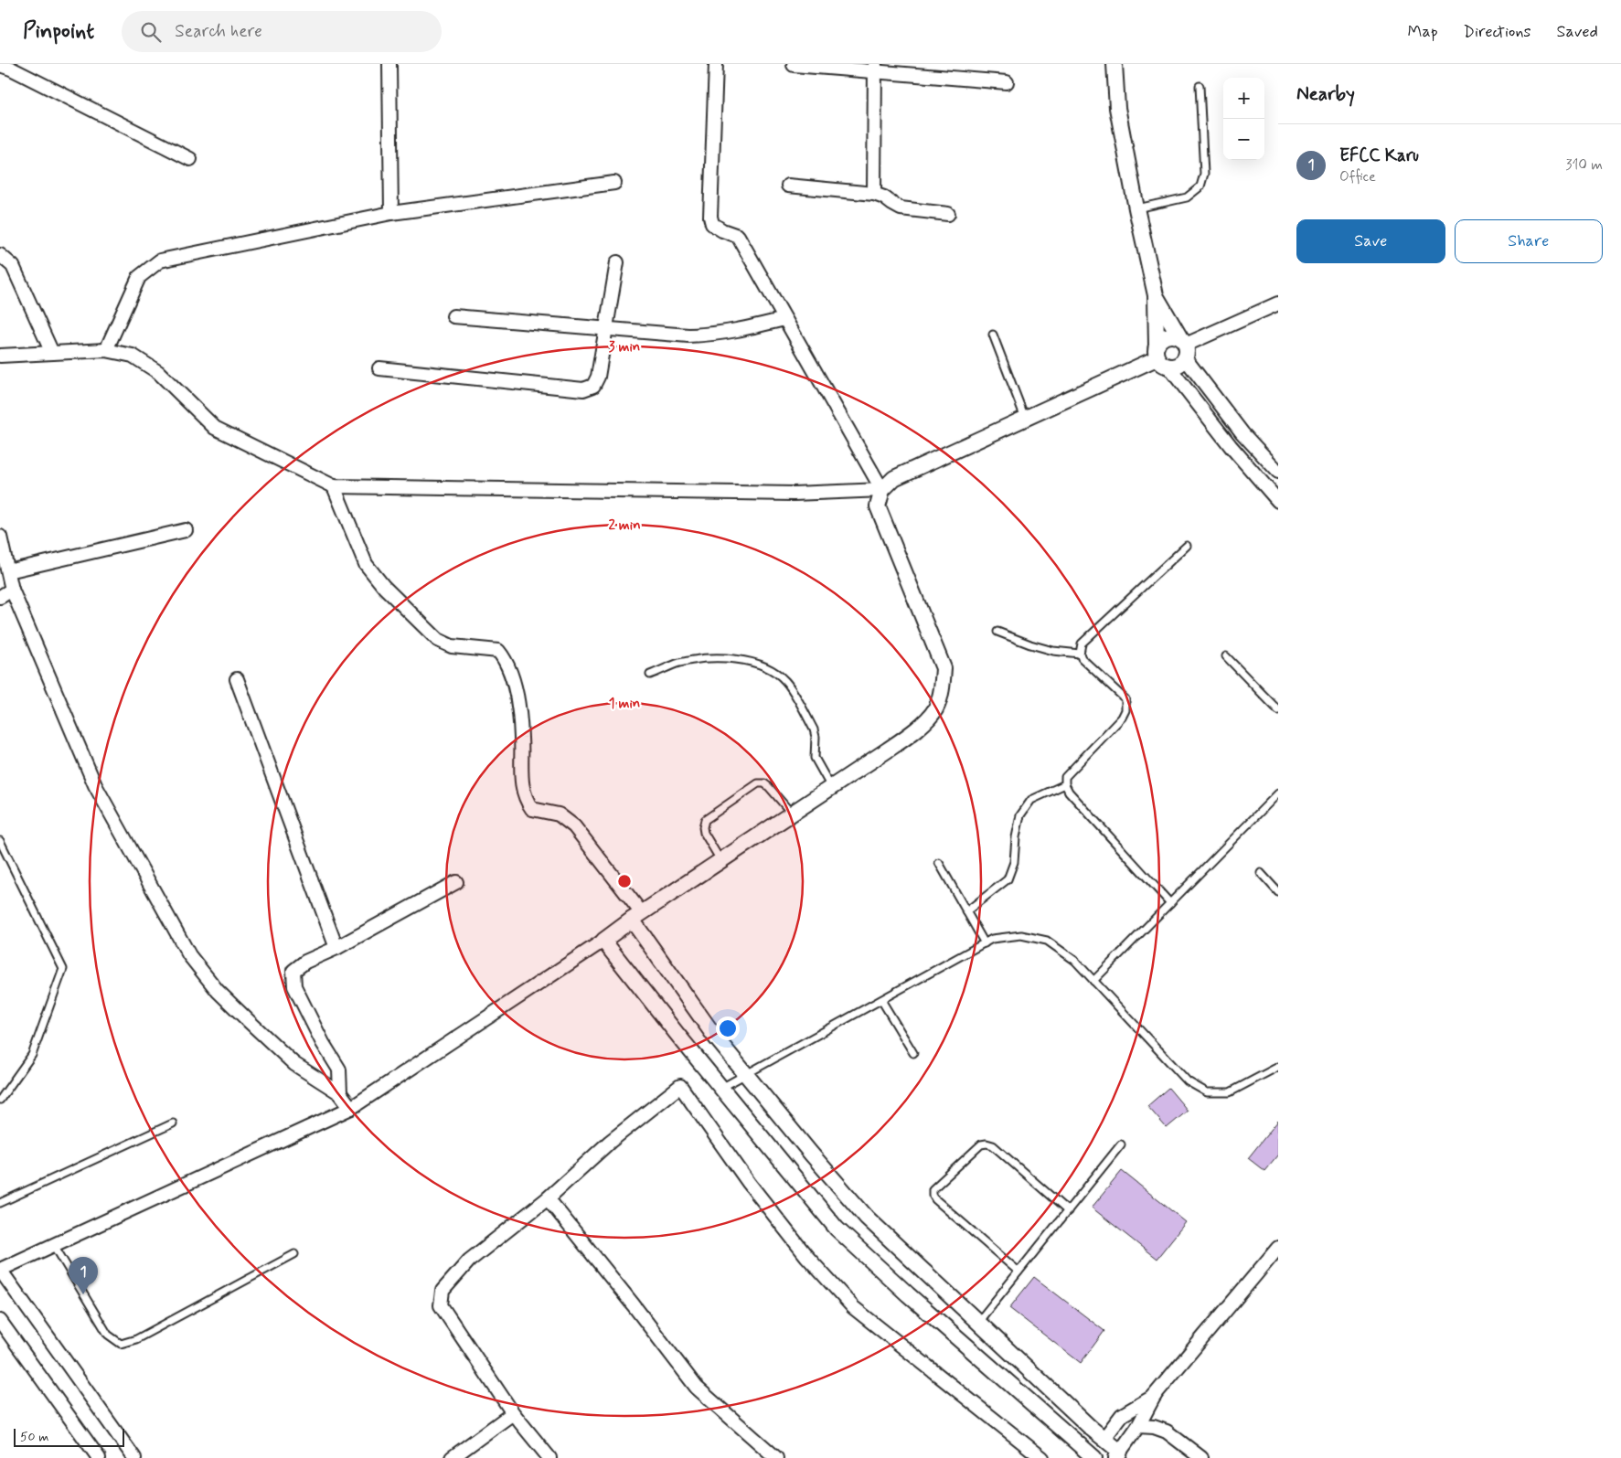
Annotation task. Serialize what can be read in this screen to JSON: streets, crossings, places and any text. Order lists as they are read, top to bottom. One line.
{"scale_bar":"50 m","page":{"header":"Pinpoint","search":"Search here","nav":["Map","Directions","Saved"],"heading":"Nearby","map_buttons":["+","−"],"list":[{"mark":"1","name":"EFCC Karu","note":"Office","value":"310 m"}],"buttons":["Save","Share"],"pins":"1","scale":"50 m"},"rings":["3 min","2 min","1 min"]}
